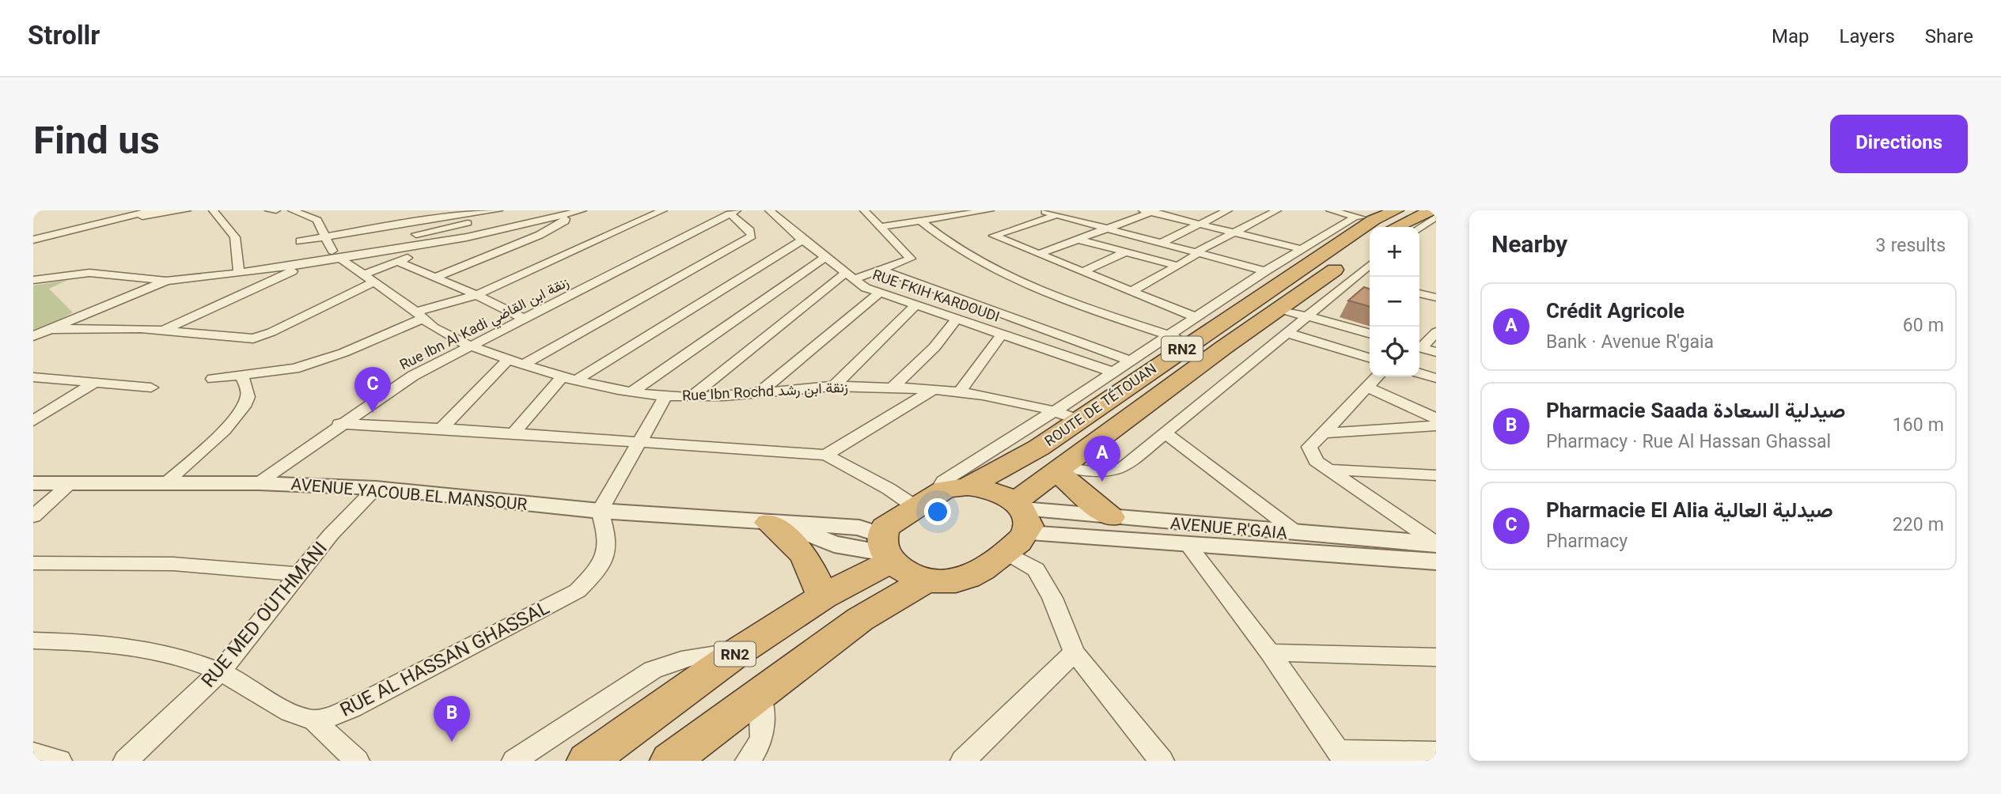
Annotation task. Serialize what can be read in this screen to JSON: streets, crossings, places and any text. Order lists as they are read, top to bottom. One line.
{"streets":{"highway":["RN2","ROUTE DE TÉTOUAN"],"street":["RUE FKIH KARDOUDI","Rue Ibn Al Kadi زنقة ابن القاضي","Rue Ibn Rochd زنقة ابن رشد","AVENUE YACOUB EL MANSOUR","AVENUE R'GAIA","RUE MED OUTHMANI","RUE AL HASSAN GHASSAL"]},"crossings":[["Rue Ibn Al Kadi زنقة ابن القاضي","Rue Ibn Rochd زنقة ابن رشد"],["Rue Ibn Al Kadi زنقة ابن القاضي","AVENUE YACOUB EL MANSOUR"],["RN2","ROUTE DE TÉTOUAN"],["RN2","AVENUE YACOUB EL MANSOUR"],["RN2","AVENUE R'GAIA"],["Rue Ibn Rochd زنقة ابن رشد","ROUTE DE TÉTOUAN"],["ROUTE DE TÉTOUAN","AVENUE YACOUB EL MANSOUR"],["ROUTE DE TÉTOUAN","AVENUE R'GAIA"],["AVENUE YACOUB EL MANSOUR","AVENUE R'GAIA"],["AVENUE YACOUB EL MANSOUR","RUE MED OUTHMANI"],["AVENUE YACOUB EL MANSOUR","RUE AL HASSAN GHASSAL"]],"page":{"header":"Strollr","nav":["Map","Layers","Share"],"title":"Find us","buttons":"Directions","heading":["Nearby","3 results"],"map_buttons":["+","−"],"list":[{"mark":"A","name":"Crédit Agricole","note":"Bank · Avenue R'gaia","value":"60 m"},{"mark":"B","name":"Pharmacie Saada صيدلية السعادة","note":"Pharmacy · Rue Al Hassan Ghassal","value":"160 m"},{"mark":"C","name":"Pharmacie El Alia صيدلية العالية","note":"Pharmacy","value":"220 m"}],"pins":["C","A","B"]}}
